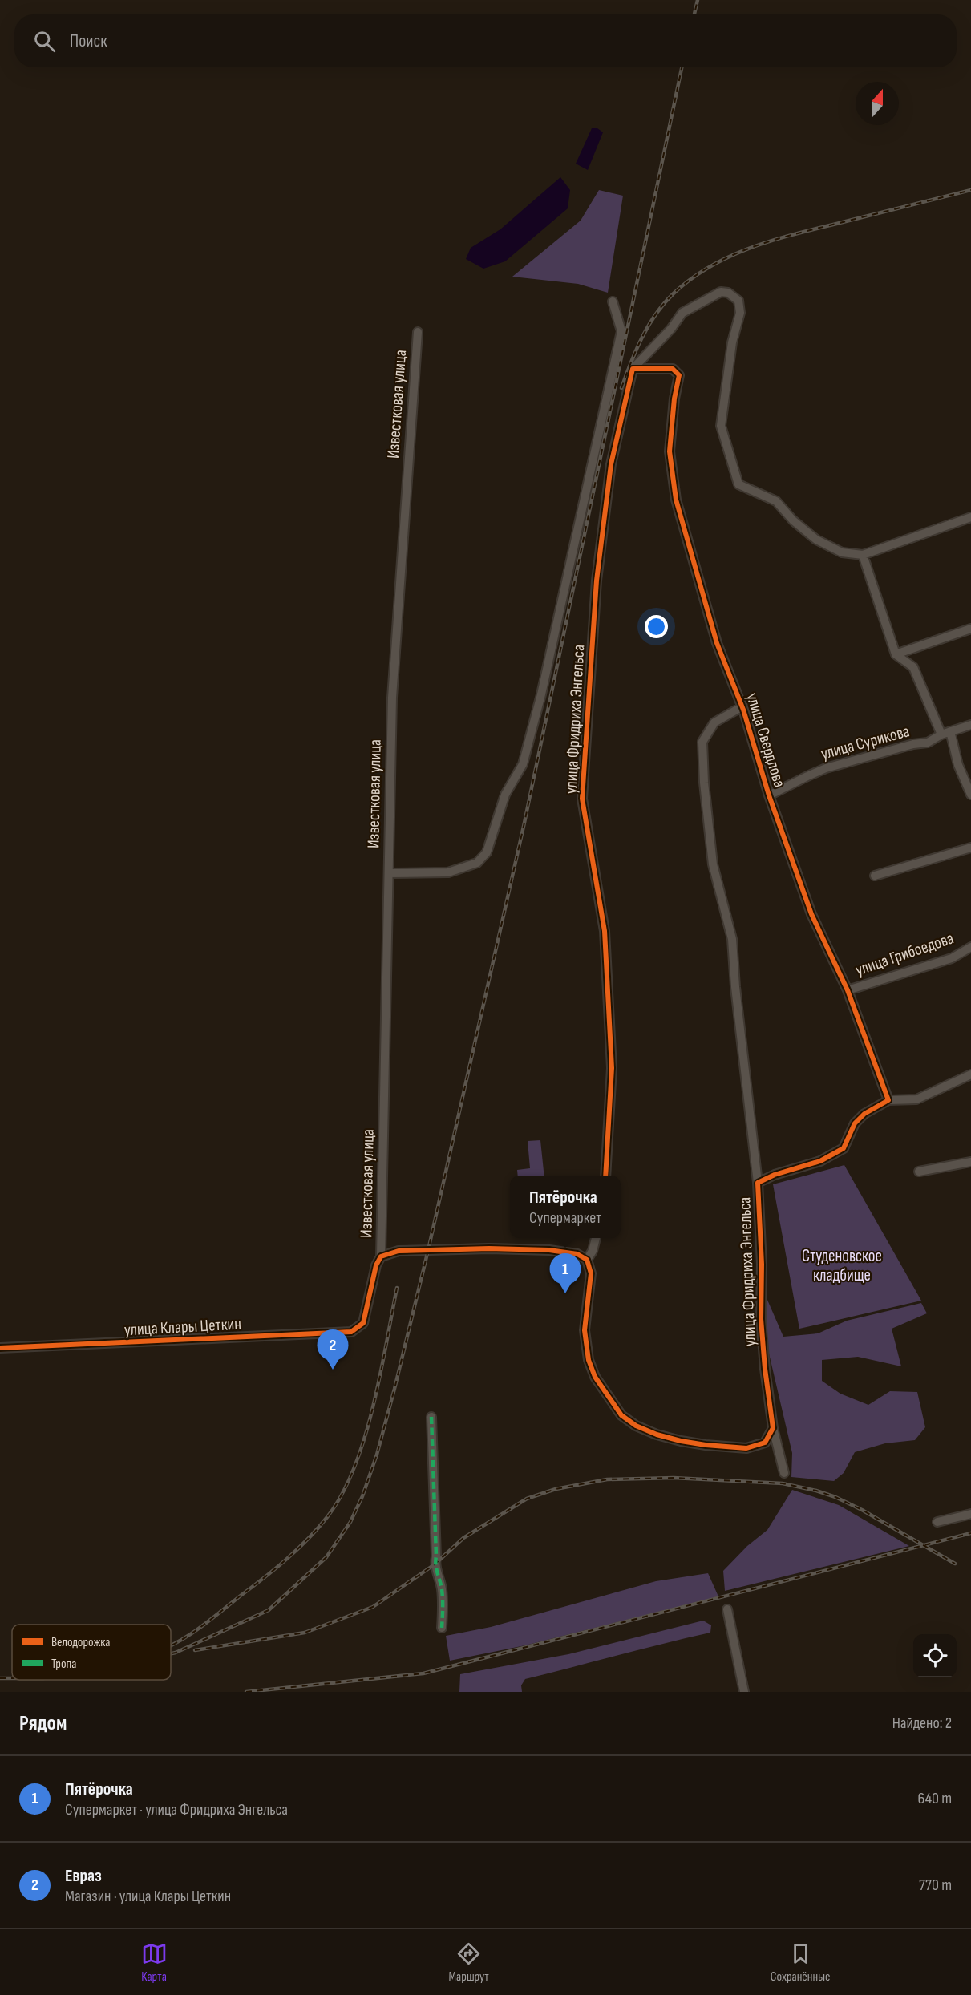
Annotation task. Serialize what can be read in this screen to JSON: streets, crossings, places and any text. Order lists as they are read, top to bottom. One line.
{"streets":{"street":["Известковая улица","улица Фридриха Энгельса","улица Свердлова","улица Сурикова","улица Грибоедова","улица Клары Цеткин"]},"crossings":[["Известковая улица","улица Клары Цеткин"],["улица Фридриха Энгельса","улица Свердлова"],["улица Свердлова","улица Сурикова"],["улица Свердлова","улица Грибоедова"]],"parks":["Студеновское кладбище"],"legend":["Велодорожка","Тропа"],"north":"top","page":{"search":"Поиск","popup":["Пятёрочка","Супермаркет"],"pins":["1","2"],"heading":["Рядом","Найдено: 2"],"list":[{"mark":"1","name":"Пятёрочка","note":"Супермаркет · улица Фридриха Энгельса","value":"640 m"},{"mark":"2","name":"Евраз","note":"Магазин · улица Клары Цеткин","value":"770 m"}],"nav":["Карта","Маршрут","Сохранённые"]}}
